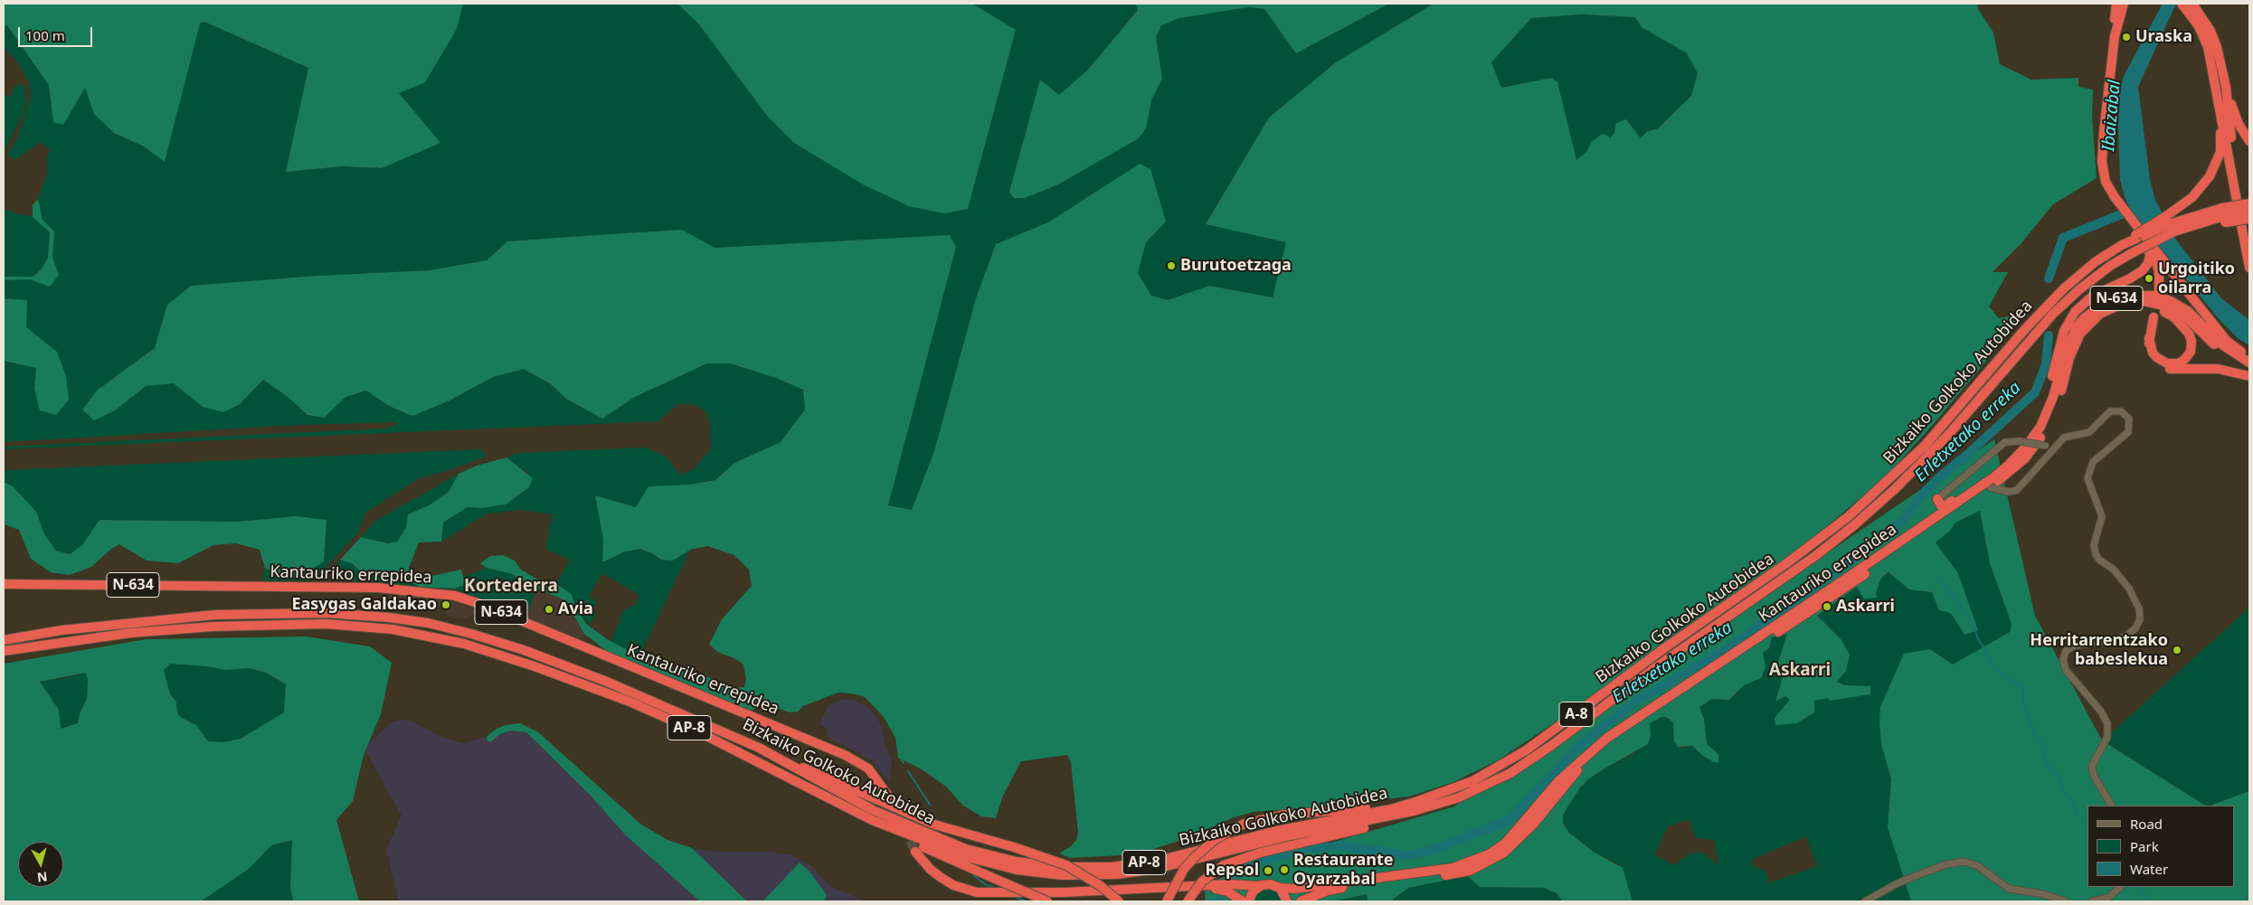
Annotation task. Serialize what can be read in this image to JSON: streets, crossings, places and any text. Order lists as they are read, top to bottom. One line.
{"streets":{"highway":["N-634","Bizkaiko Golkoko Autobidea","Kantauriko errepidea","A-8","AP-8"]},"crossings":[["N-634","Kantauriko errepidea"]],"districts":["Kortederra","Askarri"],"water":["Ibaizabal","Erletxetako erreka"],"places":["Uraska","Burutoetzaga","Urgoitiko oilarra","Easygas Galdakao","Askarri","Avia","Herritarrentzako babeslekua","Restaurante Oyarzabal","Repsol"],"legend":["Road","Park","Water"],"scale_bar":"100 m","north":"bottom"}
